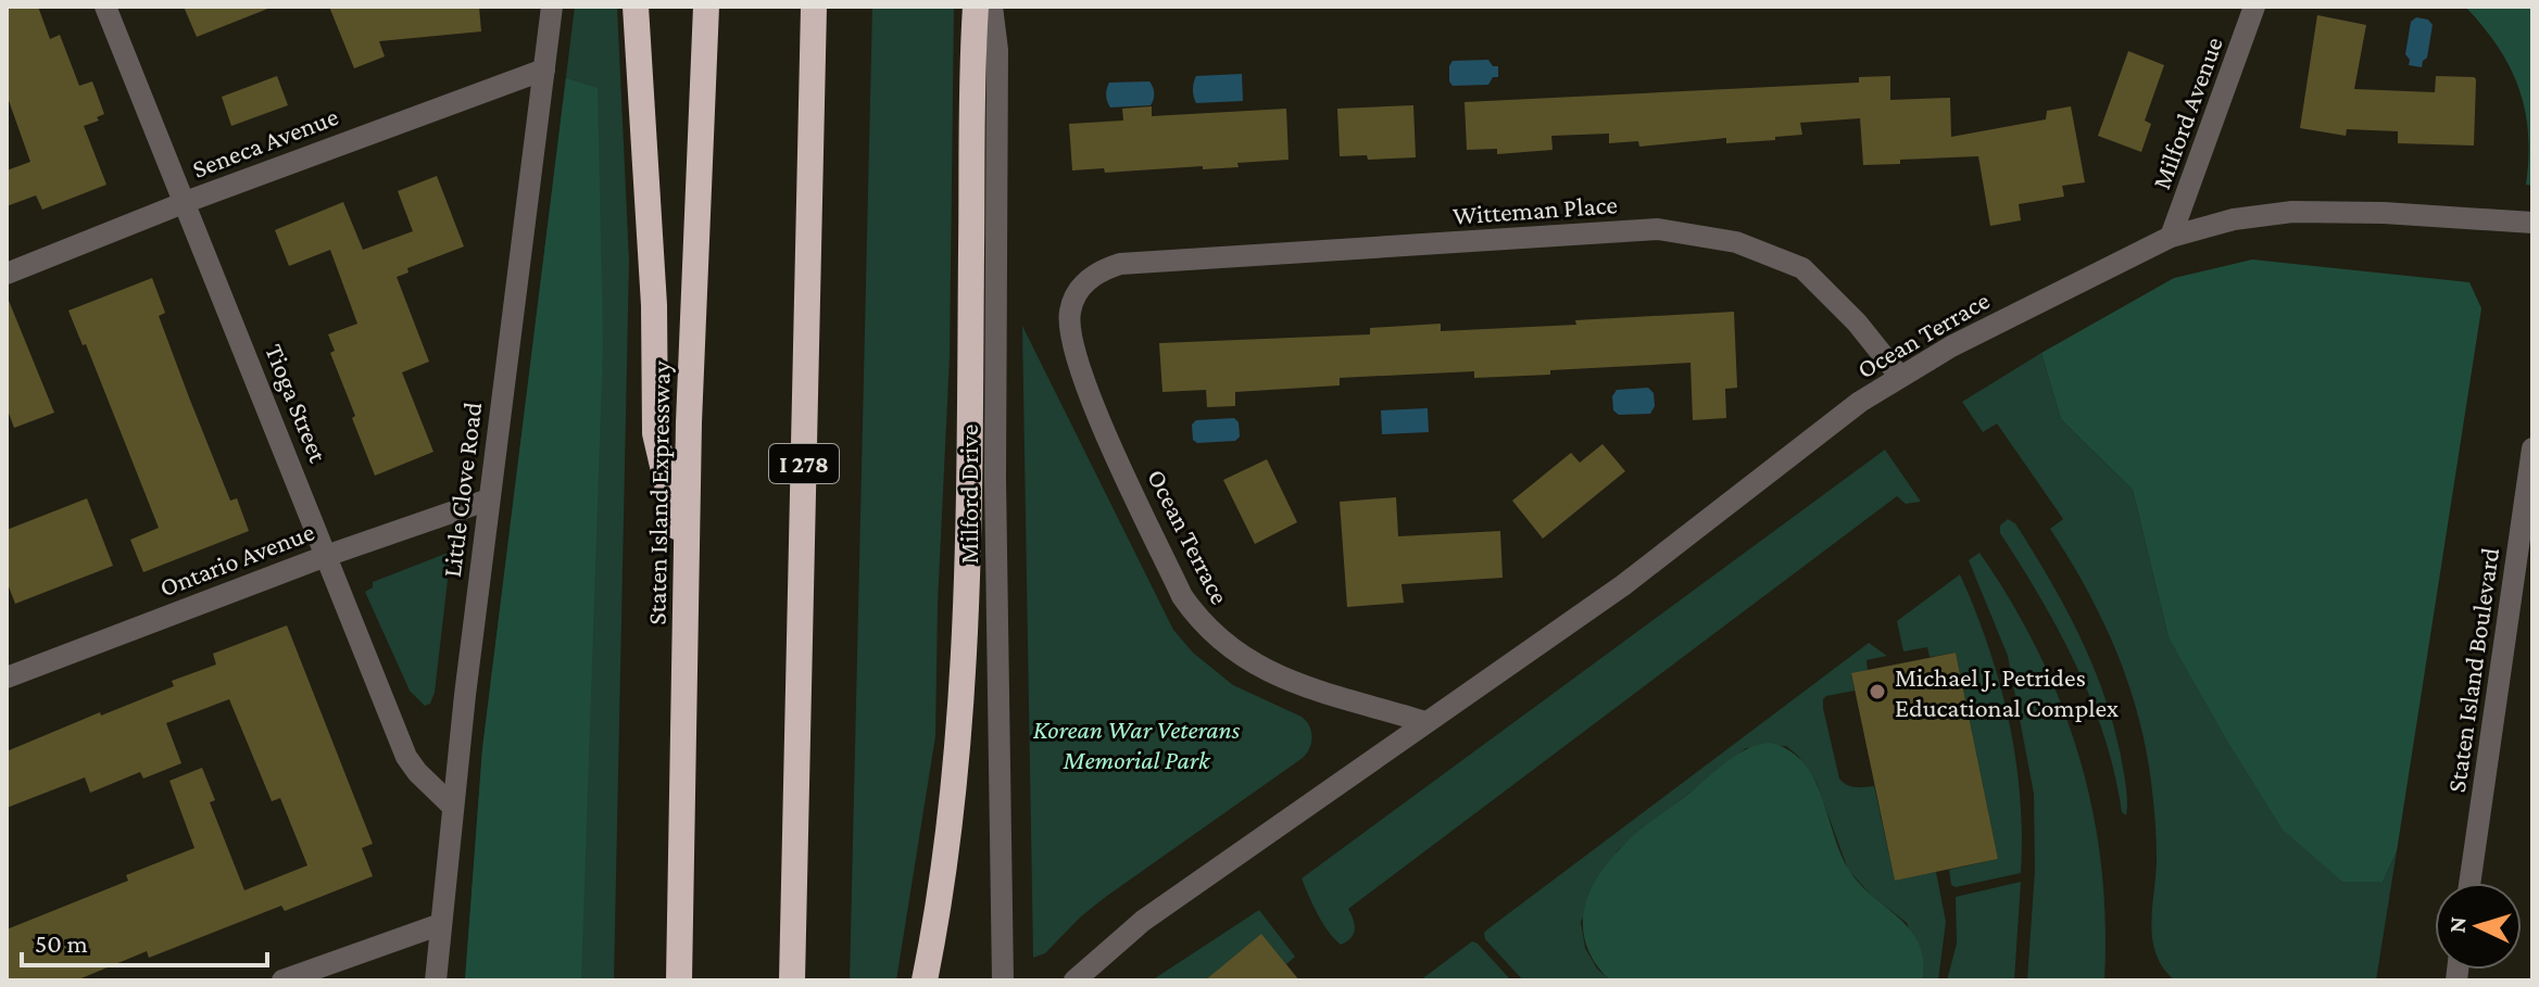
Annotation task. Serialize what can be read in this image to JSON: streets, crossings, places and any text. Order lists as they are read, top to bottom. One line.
{"streets":{"highway":["I 278","Staten Island Expressway"],"street":["Milford Avenue","Seneca Avenue","Witteman Place","Ocean Terrace","Tioga Street","Little Clove Road","Milford Drive","Ontario Avenue","Staten Island Boulevard"]},"crossings":[["Milford Avenue","Ocean Terrace"],["Seneca Avenue","Tioga Street"],["Seneca Avenue","Little Clove Road"],["Witteman Place","Ocean Terrace"],["Tioga Street","Little Clove Road"],["Tioga Street","Ontario Avenue"],["Little Clove Road","Ontario Avenue"]],"parks":["Korean War Veterans Memorial Park"],"places":["Michael J. Petrides Educational Complex"],"scale_bar":"50 m","north":"left"}
